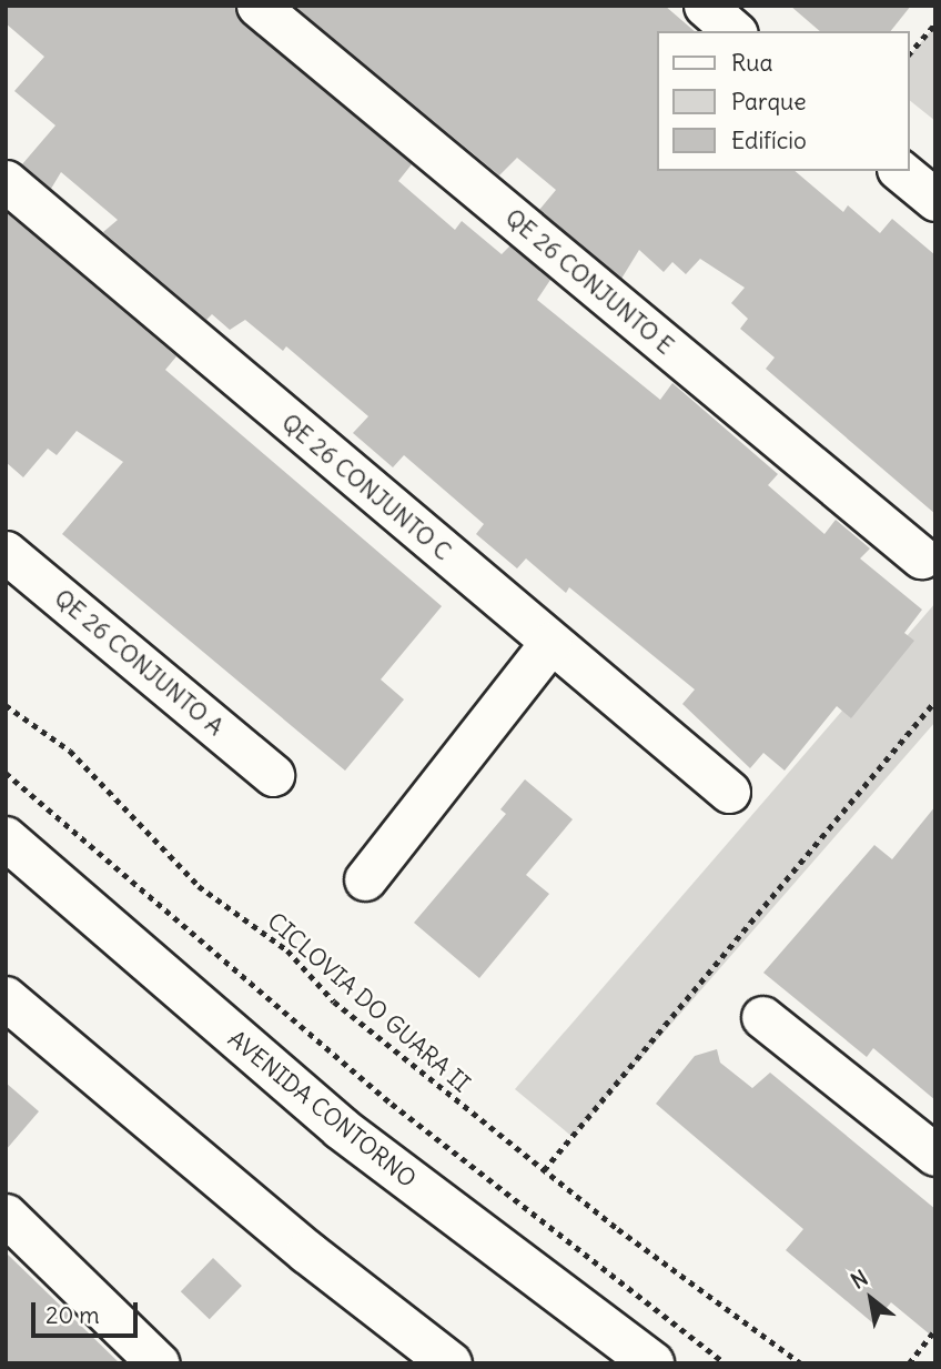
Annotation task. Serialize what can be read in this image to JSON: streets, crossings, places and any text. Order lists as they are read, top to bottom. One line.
{"streets":{"main road":["AVENIDA CONTORNO"],"street":["QE 26 CONJUNTO E","QE 26 CONJUNTO C","QE 26 CONJUNTO A"],"path":["CICLOVIA DO GUARA II"]},"legend":["Rua","Parque","Edifício"],"scale_bar":"20 m","north":"top left"}
